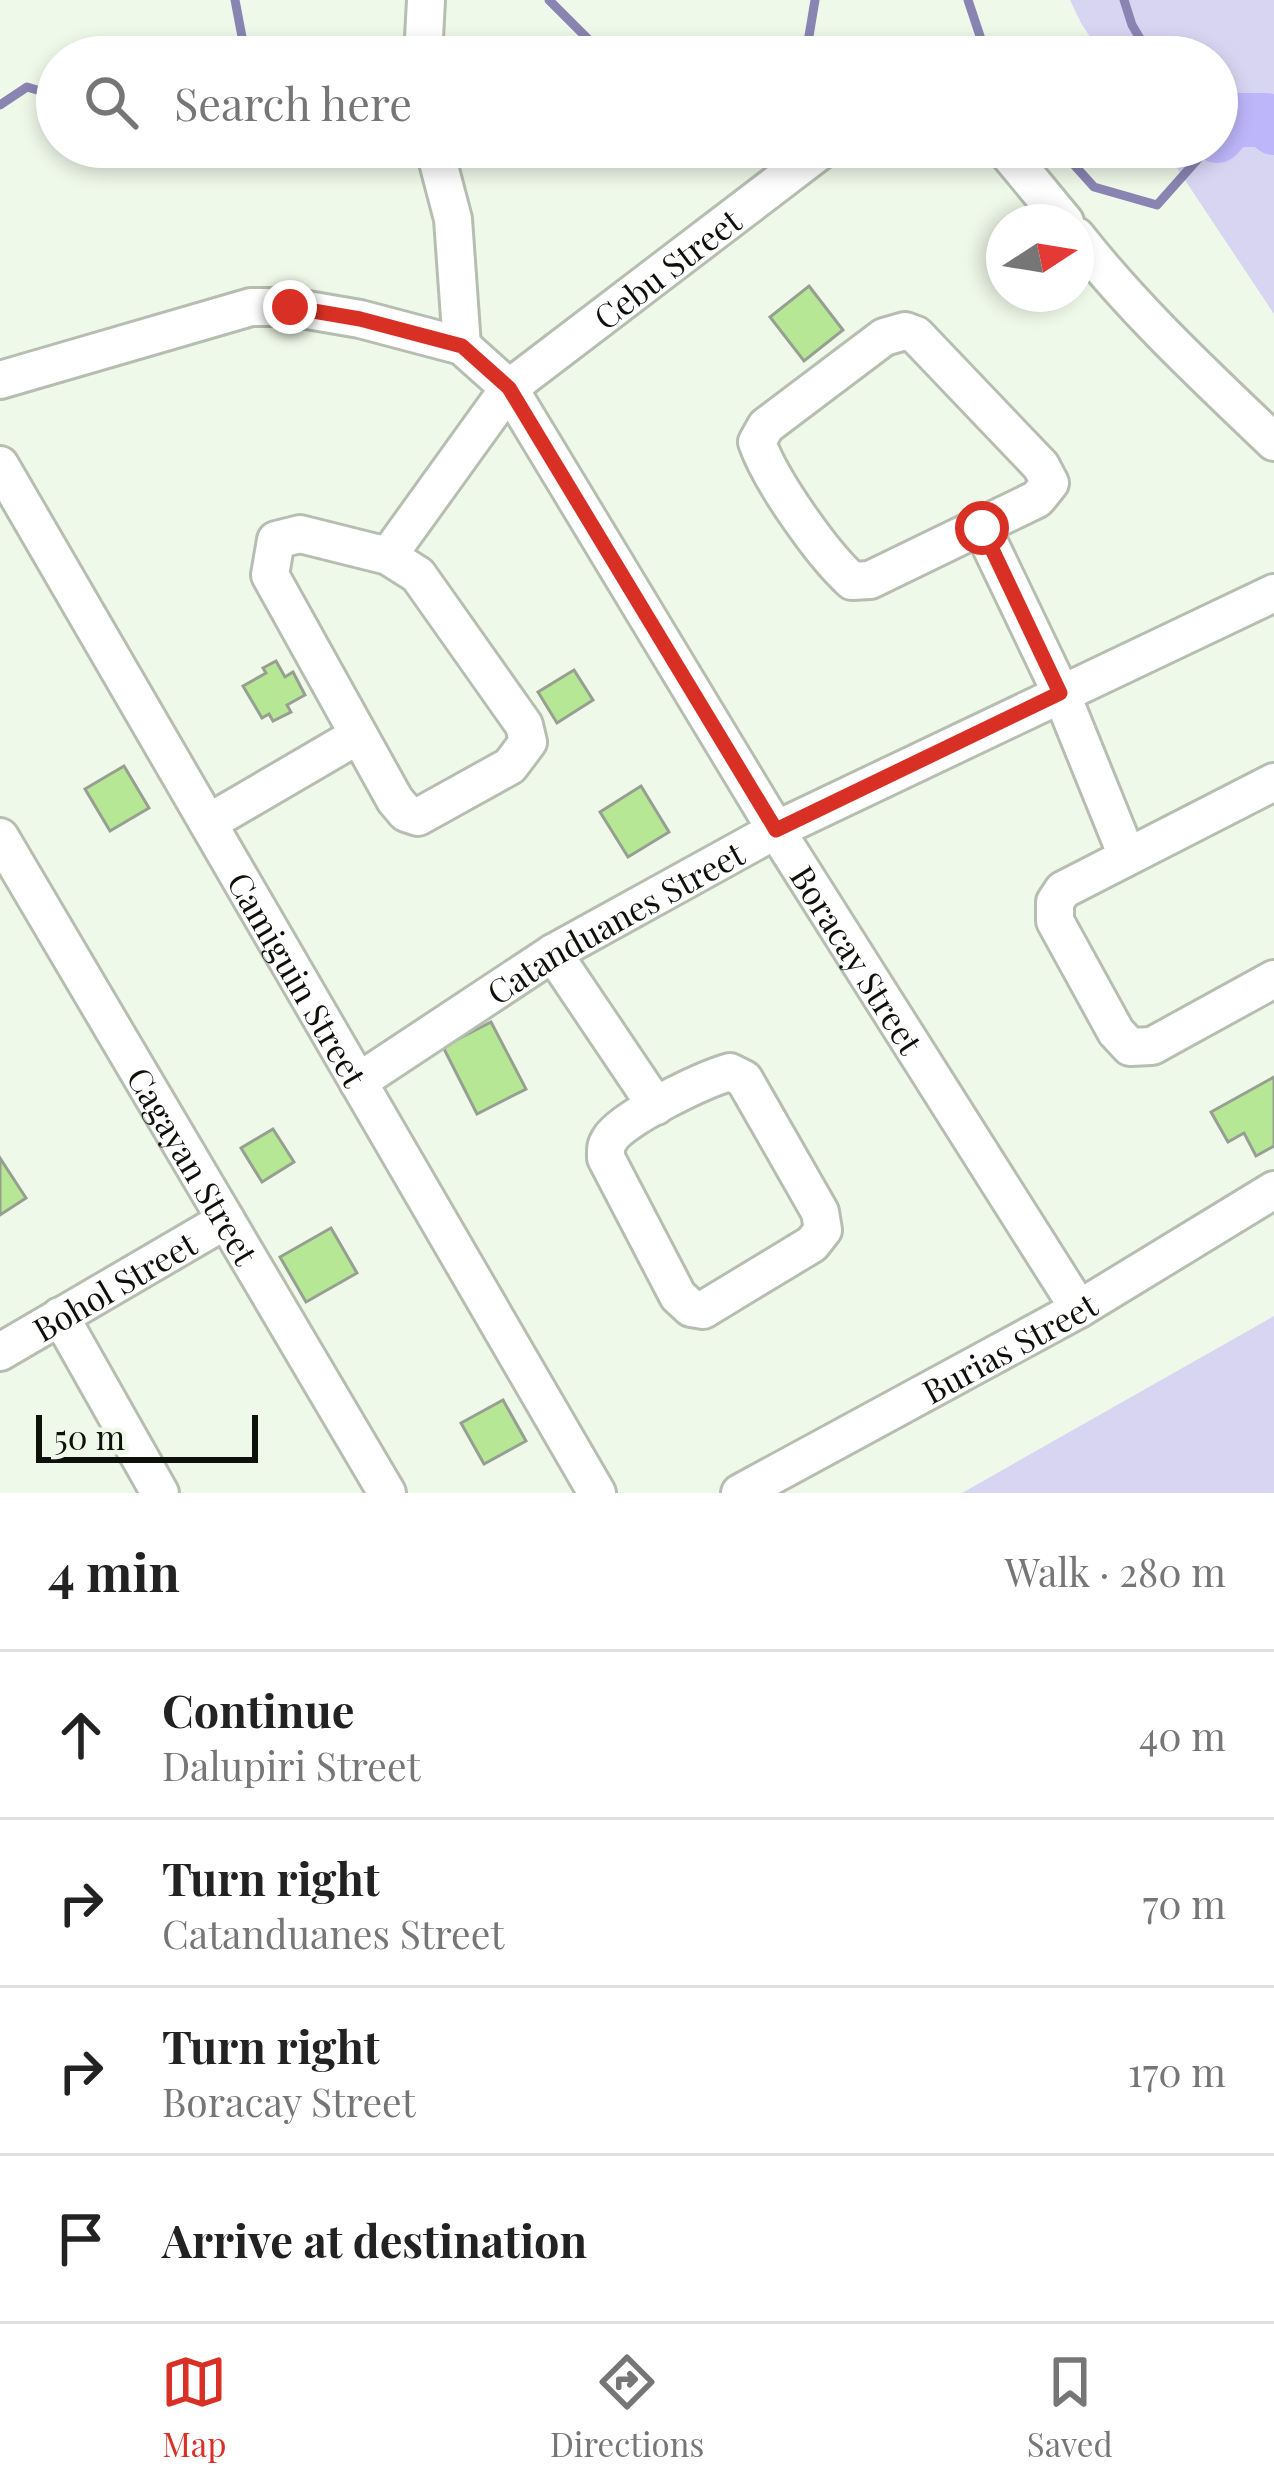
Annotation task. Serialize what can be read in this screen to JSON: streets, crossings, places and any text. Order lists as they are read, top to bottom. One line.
{"streets":{"street":["Cebu Street","Catanduanes Street","Boracay Street","Camiguin Street","Cagayan Street","Bohol Street","Burias Street"]},"crossings":[["Cebu Street","Boracay Street"],["Catanduanes Street","Boracay Street"],["Catanduanes Street","Camiguin Street"],["Boracay Street","Burias Street"],["Cagayan Street","Bohol Street"]],"scale_bar":"50 m","north":"right","page":{"search":"Search here","scale":"50 m","heading":["4 min","Walk · 280 m"],"list":[["Continue","Dalupiri Street","40 m"],["Turn right","Catanduanes Street","70 m"],["Turn right","Boracay Street","170 m"],"Arrive at destination"],"nav":["Map","Directions","Saved"]}}
